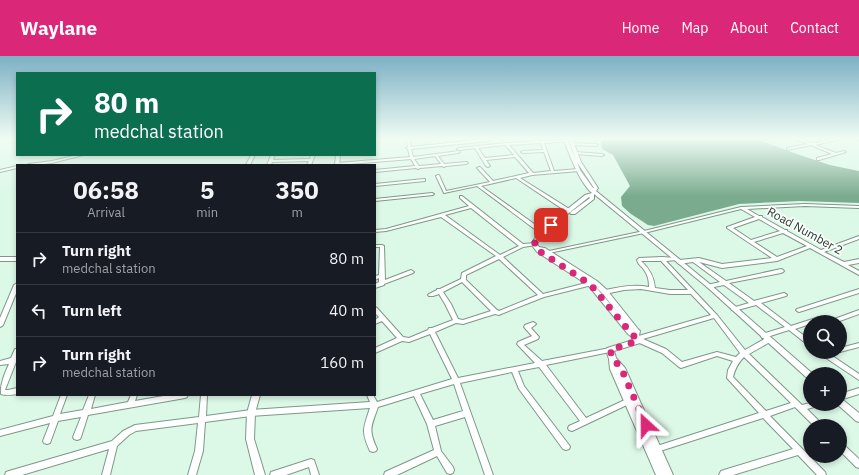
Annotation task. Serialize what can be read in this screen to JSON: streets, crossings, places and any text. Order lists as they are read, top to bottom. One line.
{"streets":{"street":["Road Number 2"]},"page":{"header":"Waylane","nav":["Home","Map","About","Contact"],"turn":["80 m","medchal station"],"eta":["06:58","Arrival","5","min","350","m"],"list":[{"name":"Turn right","note":"medchal station","value":"80 m"},{"name":"Turn left","value":"40 m"},{"name":"Turn right","note":"medchal station","value":"160 m"}],"map_buttons":["+","−"]}}
